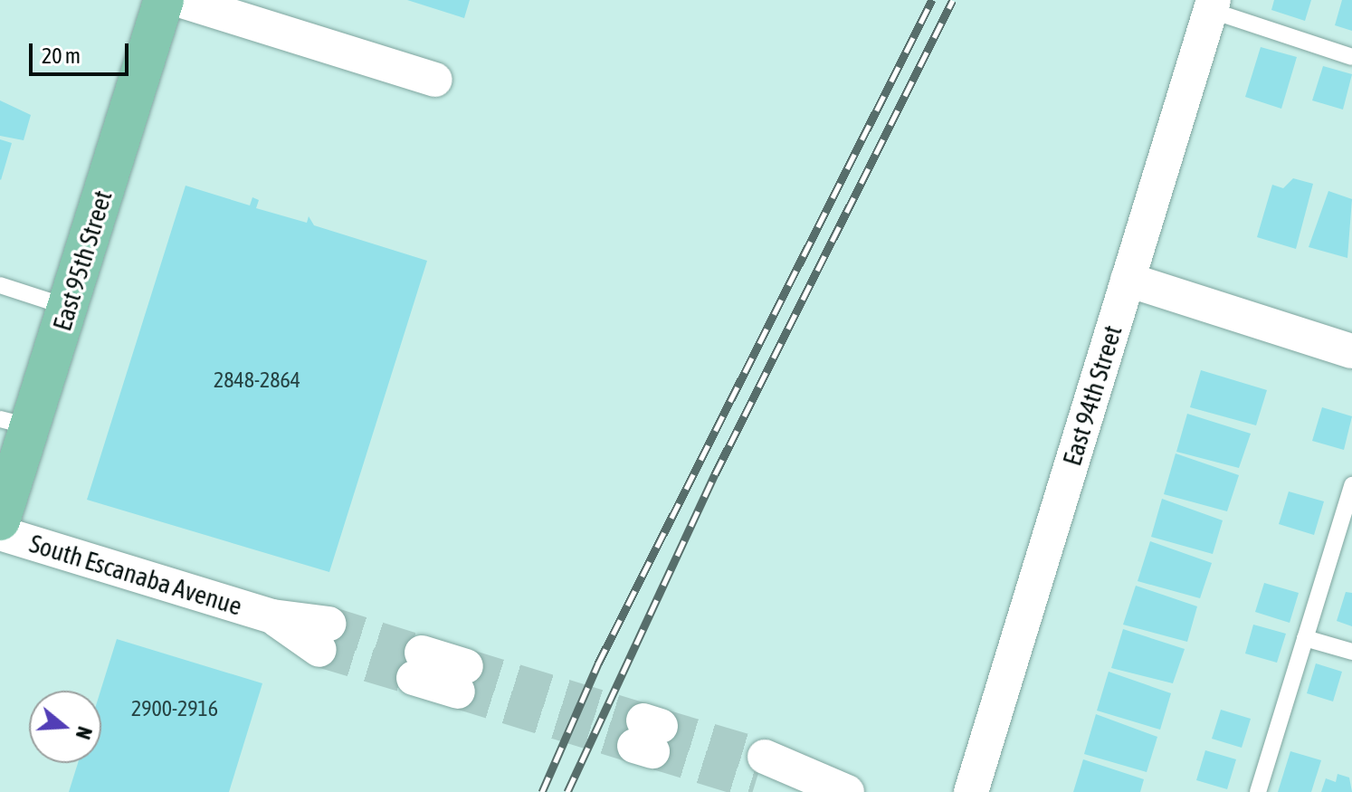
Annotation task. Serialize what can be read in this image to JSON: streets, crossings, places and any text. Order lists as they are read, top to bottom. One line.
{"streets":{"main road":["East 95th Street"],"street":["East 94th Street","South Escanaba Avenue"]},"house_numbers":["2848-2864","2900-2916"],"scale_bar":"20 m","north":"right"}
